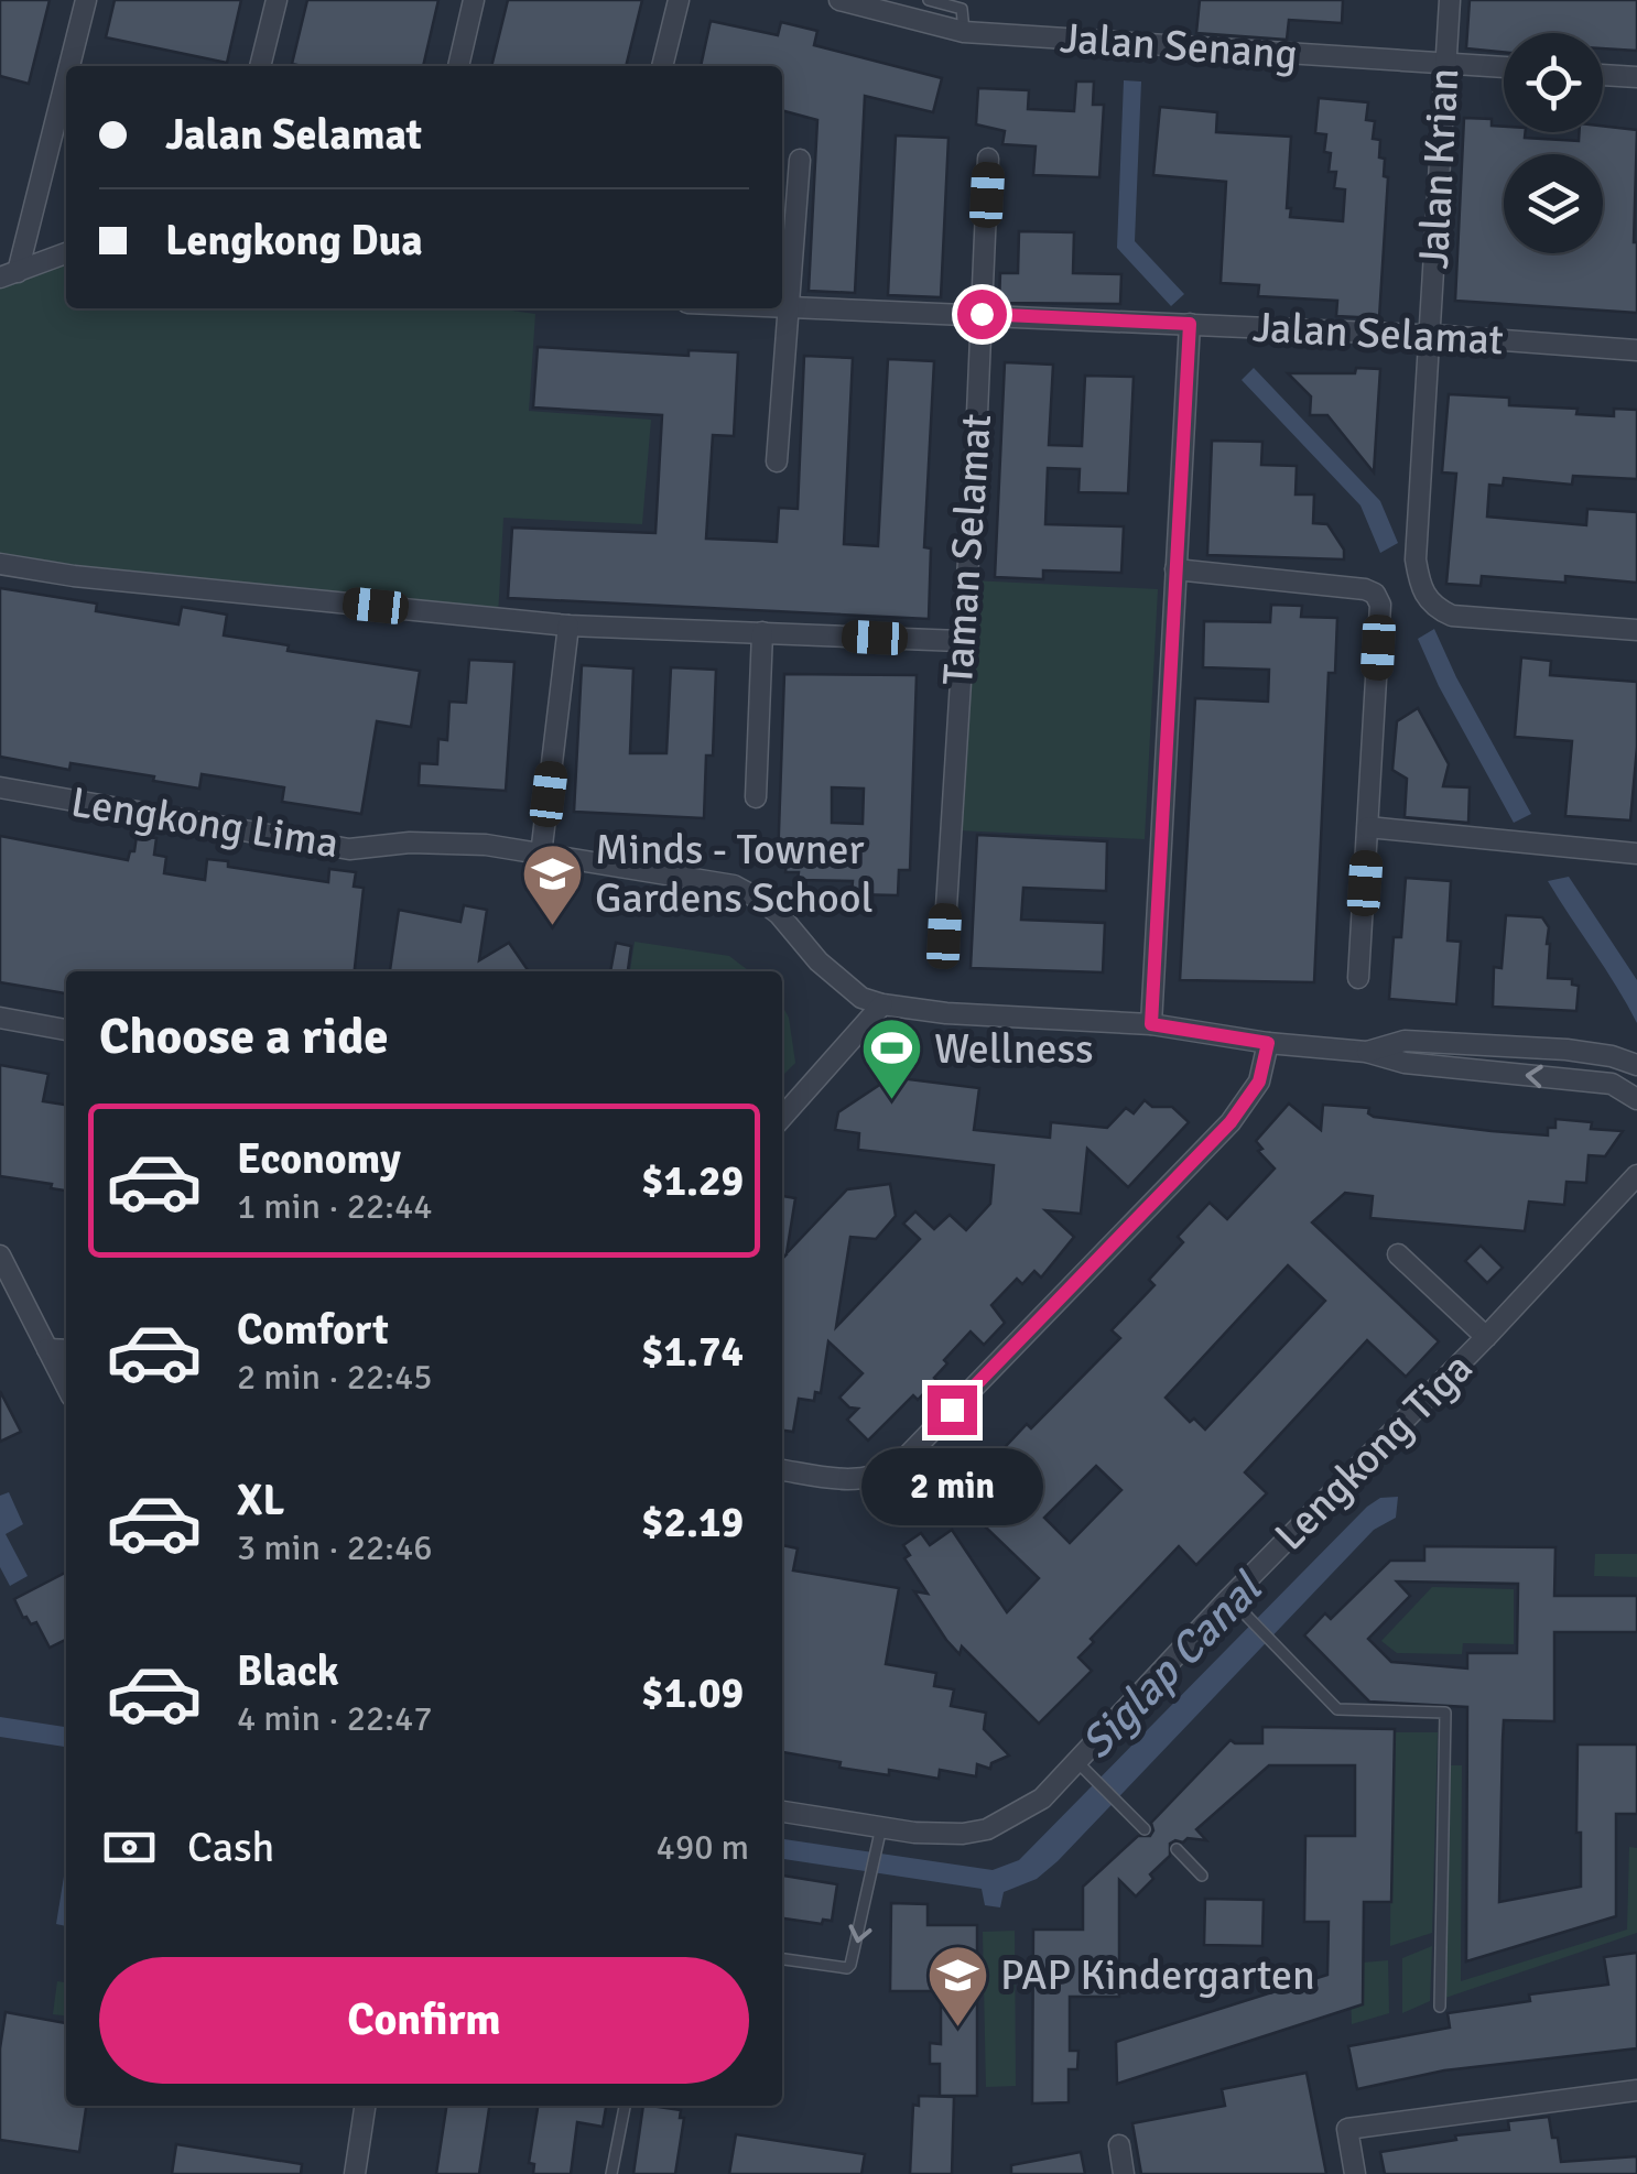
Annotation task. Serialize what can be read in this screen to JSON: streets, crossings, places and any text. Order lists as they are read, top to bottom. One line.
{"streets":{"street":["Jalan Senang","Jalan Krian","Jalan Selamat","Taman Selamat","Lengkong Lima","Lengkong Tiga"]},"crossings":[["Jalan Senang","Jalan Krian"],["Jalan Krian","Jalan Selamat"],["Jalan Selamat","Taman Selamat"]],"water":["Siglap Canal"],"places":{"school or university":["Minds - Towner Gardens School","PAP Kindergarten"],"sports":["Wellness"]},"page":{"banner":["Jalan Selamat","Lengkong Dua"],"heading":"Choose a ride","list":[{"name":"Economy","note":"1 min · 22:44","value":"$1.29"},{"name":"Comfort","note":"2 min · 22:45","value":"$1.74"},{"name":"XL","note":"3 min · 22:46","value":"$2.19"},{"name":"Black","note":"4 min · 22:47","value":"$1.09"}],"bubble":"2 min","pay":["Cash","490 m"],"buttons":"Confirm"}}
